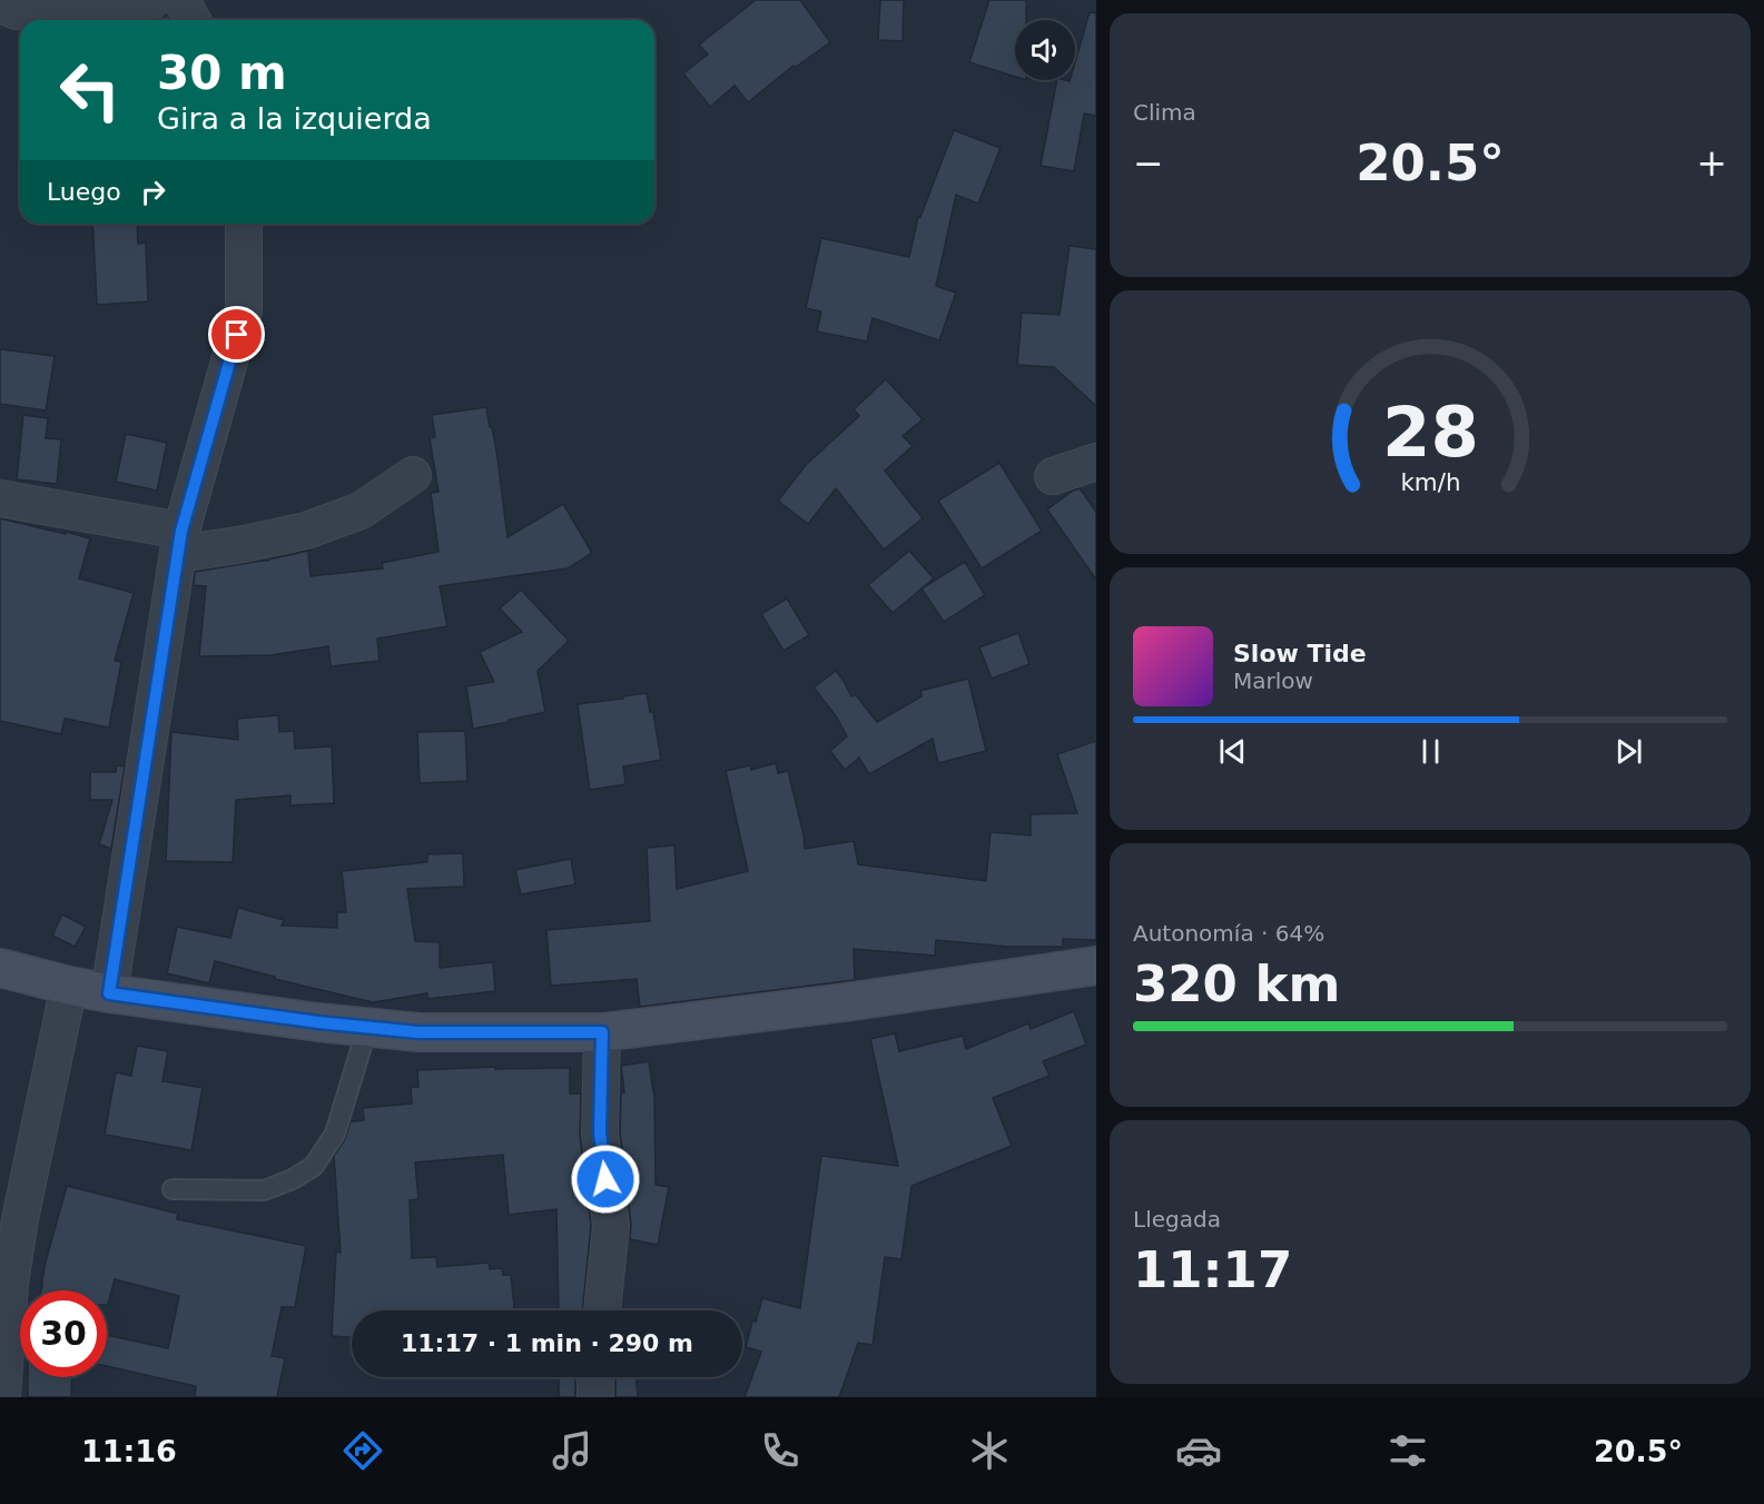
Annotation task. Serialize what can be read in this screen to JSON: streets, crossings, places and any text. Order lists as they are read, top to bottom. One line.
{"page":{"tile":["Clima",["Autonomía · 64%","320 km"],["Llegada","11:17"]],"turn":["30 m","Gira a la izquierda"],"heat":["−","20.5°","+"],"then":"Luego","song":["Slow Tide","Marlow"],"limit":"30","trip":"11:17 · 1 min · 290 m","tabs":["11:16","20.5°"],"gauge":["28","km/h"]}}
